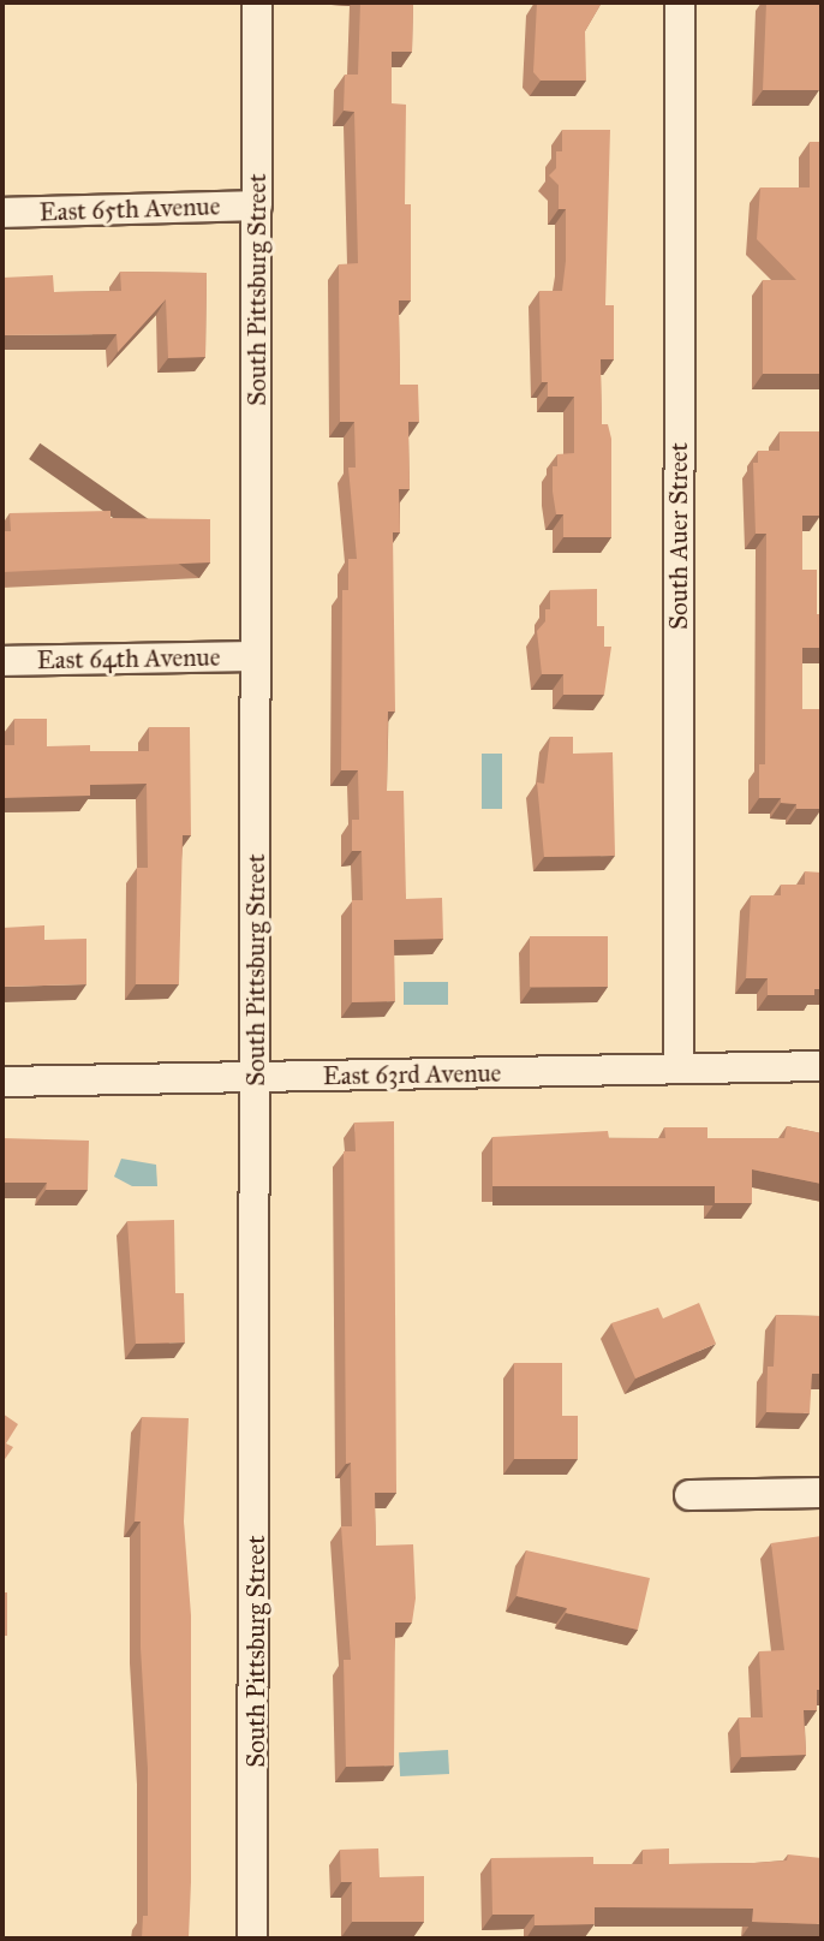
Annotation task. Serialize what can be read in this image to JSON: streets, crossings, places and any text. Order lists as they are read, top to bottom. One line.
{"streets":{"street":["East 65th Avenue","South Pittsburg Street","South Auer Street","East 64th Avenue","East 63rd Avenue"]},"crossings":[["East 65th Avenue","South Pittsburg Street"],["South Pittsburg Street","East 64th Avenue"],["South Pittsburg Street","East 63rd Avenue"],["South Auer Street","East 63rd Avenue"]]}
